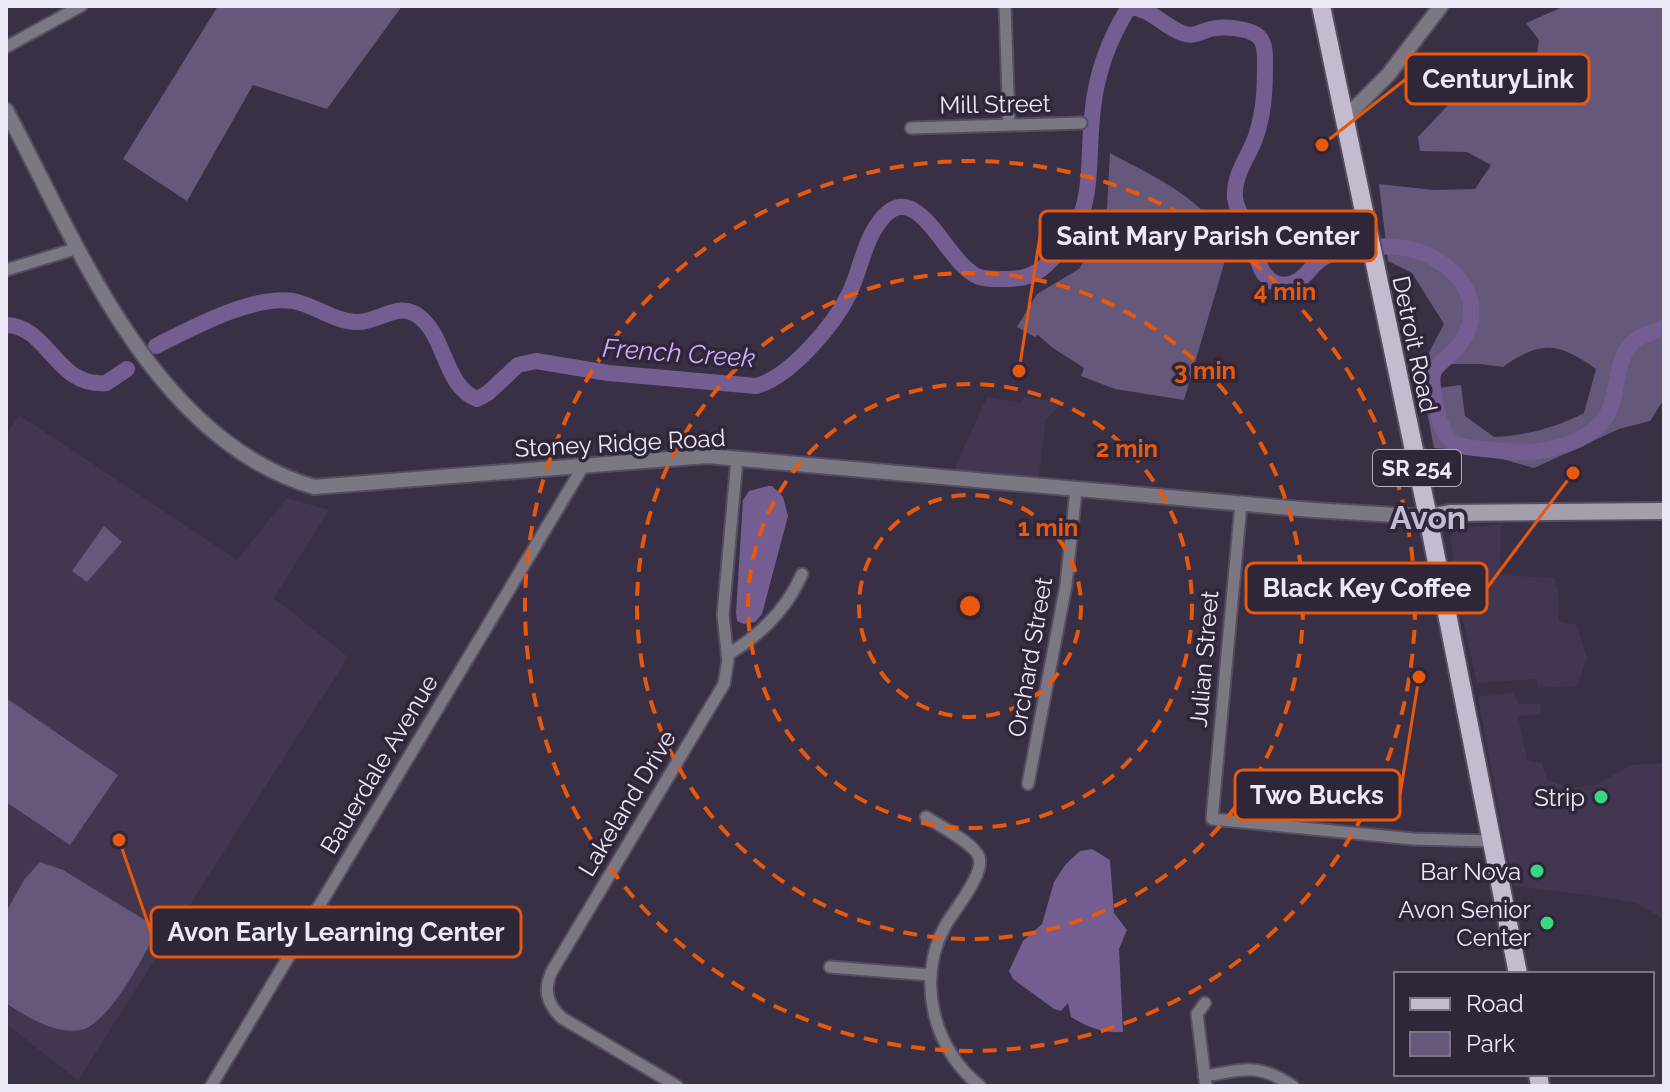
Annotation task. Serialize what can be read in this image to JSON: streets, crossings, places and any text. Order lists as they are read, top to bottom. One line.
{"streets":{"main road":["Detroit Road","SR 254"],"street":["Mill Street","Stoney Ridge Road","Orchard Street","Julian Street","Bauerdale Avenue","Lakeland Drive"]},"crossings":[["Detroit Road","Stoney Ridge Road"],["Detroit Road","Julian Street"],["Stoney Ridge Road","Orchard Street"],["Stoney Ridge Road","Julian Street"],["Stoney Ridge Road","Bauerdale Avenue"],["Stoney Ridge Road","Lakeland Drive"]],"districts":["Avon"],"water":["French Creek"],"places":["CenturyLink","Saint Mary Parish Center","Black Key Coffee","Two Bucks","Strip","Avon Early Learning Center","Bar Nova","Avon Senior Center"],"legend":["Road","Park"],"rings":["4 min","3 min","2 min","1 min"]}
